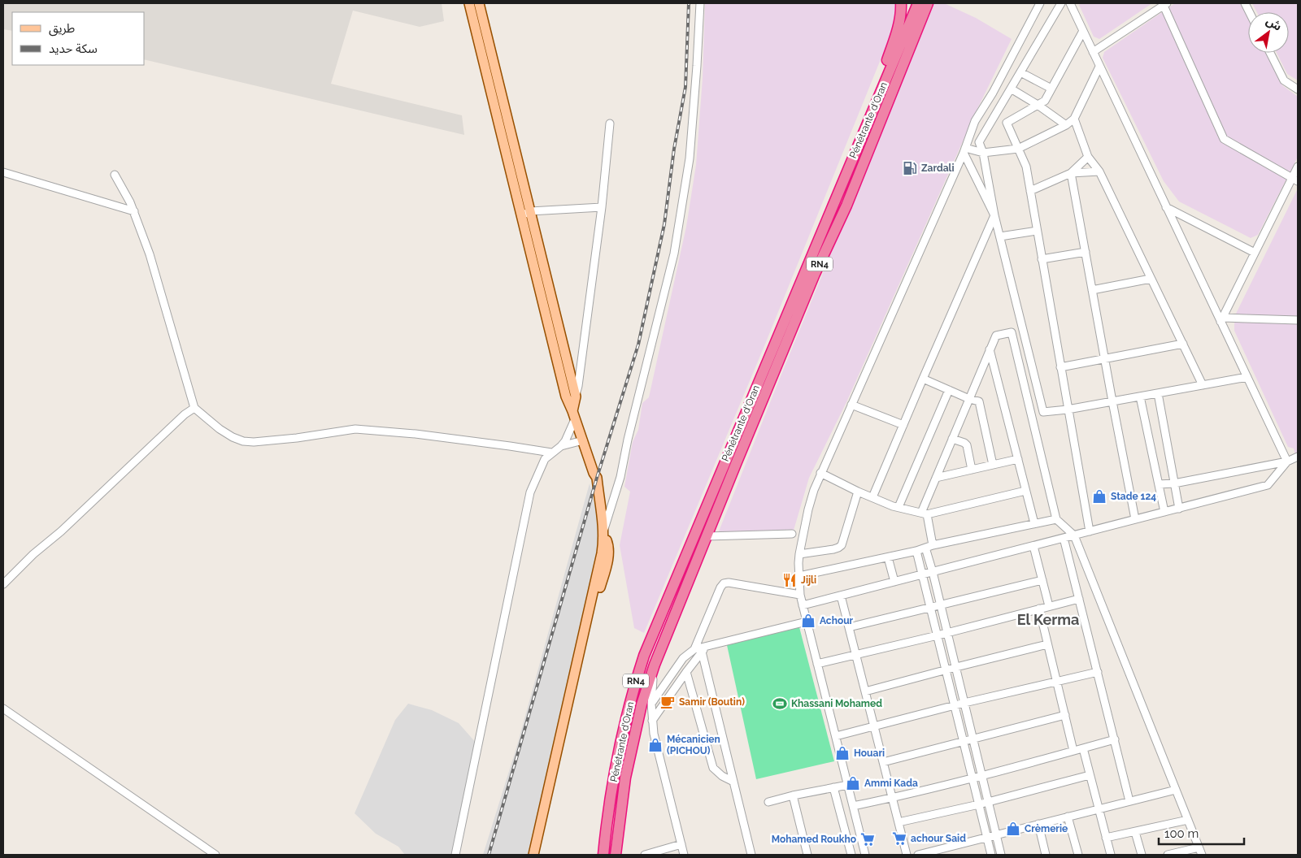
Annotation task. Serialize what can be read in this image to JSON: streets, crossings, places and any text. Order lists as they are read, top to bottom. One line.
{"streets":{"highway":["Pénétrante d'Oran","RN4"]},"districts":["El Kerma"],"places":{"fuel station":["Zardali"],"shop":["Stade 124","Achour","Mécanicien (PICHOU)","Houari","Ammi Kada","Crèmerie"],"restaurant":["Jijli"],"cafe":["Samir (Boutin)"],"sports":["Khassani Mohamed"],"supermarket":["achour Said","Mohamed Roukho"]},"legend":["طريق","سكة حديد"],"scale_bar":"100 m","north":"top right"}
